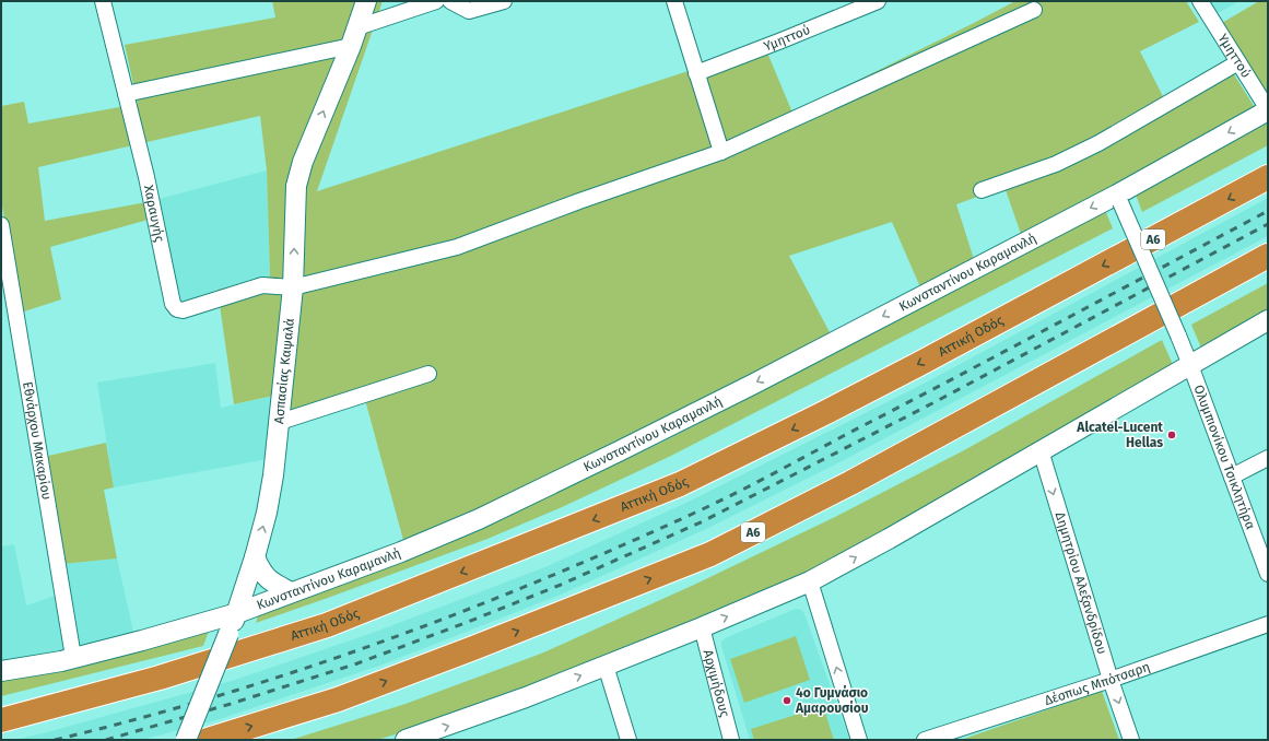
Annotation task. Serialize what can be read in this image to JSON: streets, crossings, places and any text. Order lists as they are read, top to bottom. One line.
{"streets":{"highway":["Α6","Αττική Οδός"],"street":["Υμηττού","Χαραυγής","Κωνσταντίνου Καραμανλή","Ασπασίας Καψαλά","Εθνάρχου Μακαρίου","Ολυμπιονίκου Τσικλητήρα","Δημητρίου Αλεξανδρίδου","Αρχιμήδους","Δέσπως Μπότσαρη"]},"crossings":[["Υμηττού","Κωνσταντίνου Καραμανλή"],["Χαραυγής","Ασπασίας Καψαλά"],["Κωνσταντίνου Καραμανλή","Ασπασίας Καψαλά"],["Κωνσταντίνου Καραμανλή","Εθνάρχου Μακαρίου"],["Κωνσταντίνου Καραμανλή","Ολυμπιονίκου Τσικλητήρα"],["Δημητρίου Αλεξανδρίδου","Δέσπως Μπότσαρη"]],"one_way":["Ασπασίας Καψαλά","Δημητρίου Αλεξανδρίδου"],"places":["Alcatel-Lucent Hellas","4ο Γυμνάσιο Αμαρουσίου"]}
